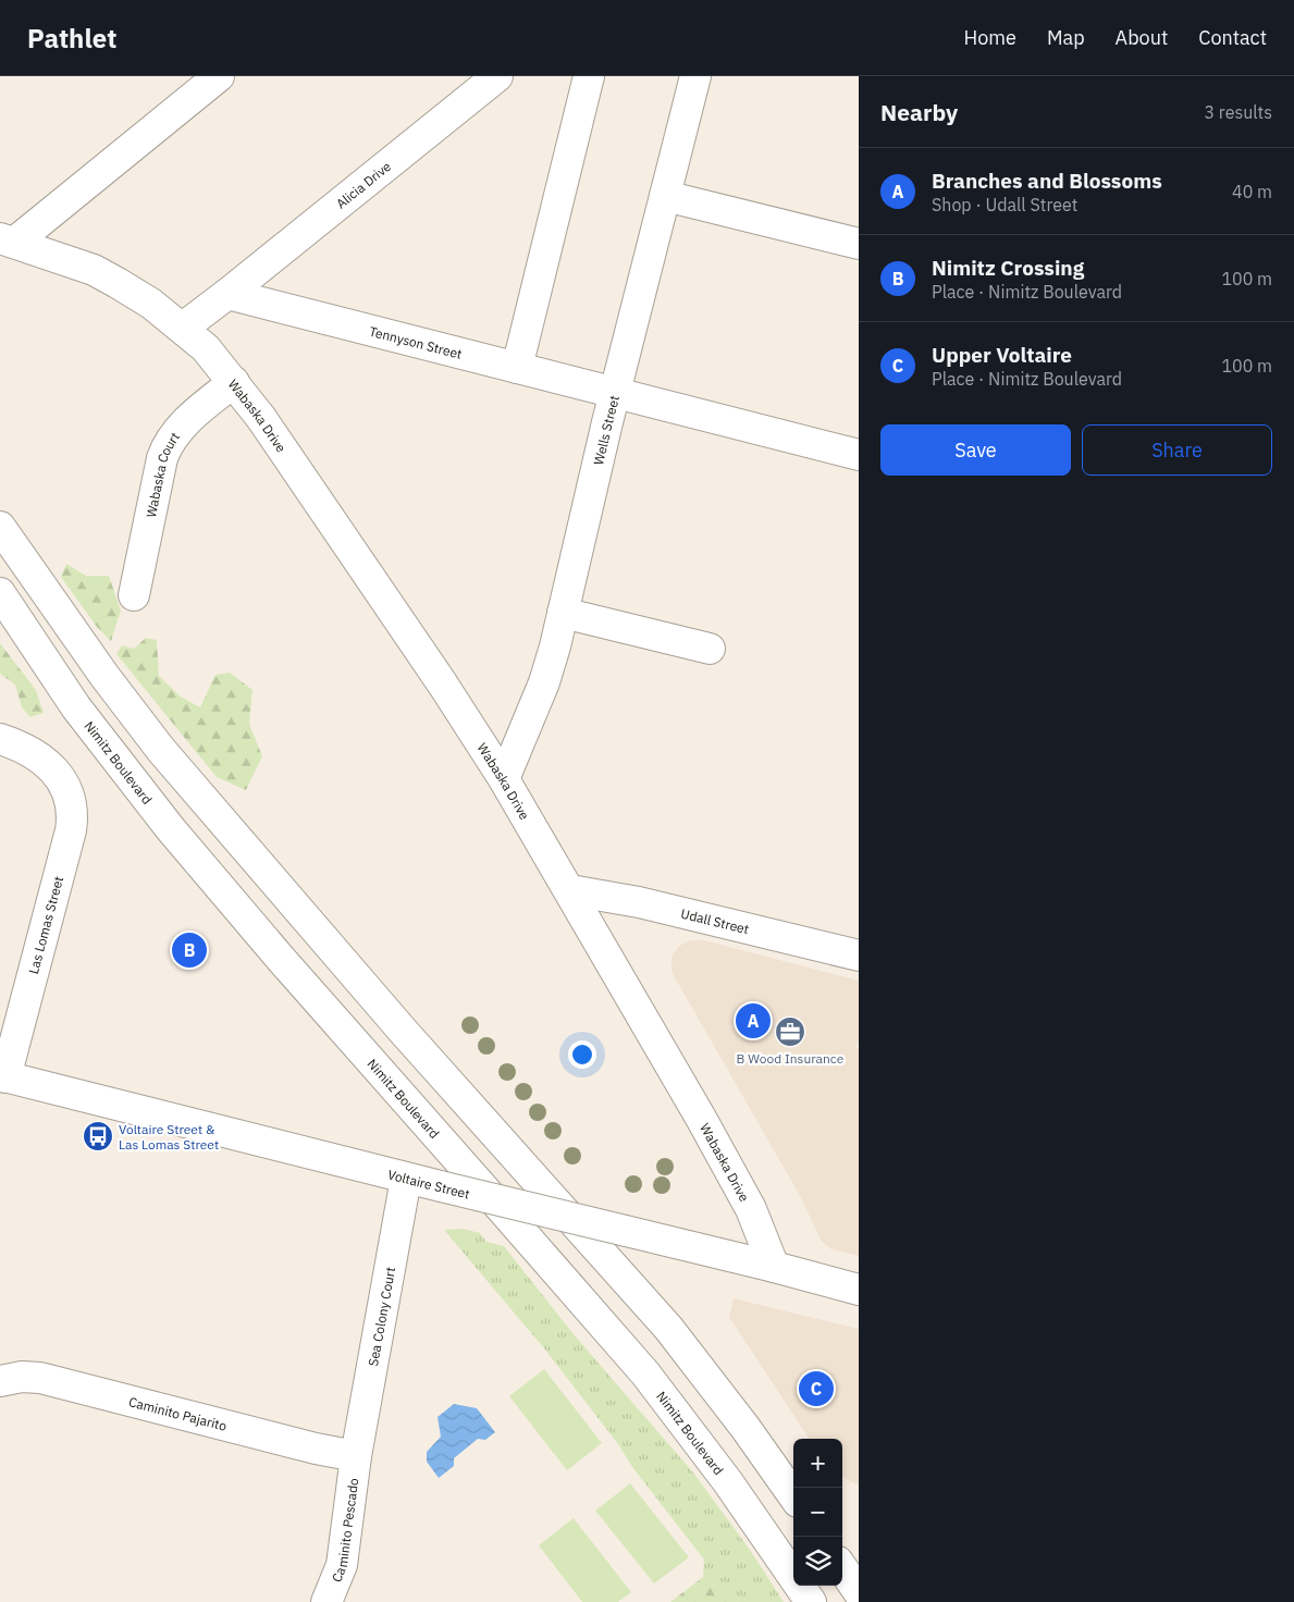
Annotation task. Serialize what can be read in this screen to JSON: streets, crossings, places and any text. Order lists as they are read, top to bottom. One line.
{"streets":{"main road":["Alicia Drive","Tennyson Street","Wabaska Drive","Wells Street","Wabaska Court","Nimitz Boulevard","Udall Street","Las Lomas Street","Voltaire Street","Sea Colony Court","Caminito Pajarito","Caminito Pescado"]},"crossings":[["Alicia Drive","Tennyson Street"],["Tennyson Street","Wells Street"],["Wabaska Drive","Wells Street"],["Wabaska Drive","Wabaska Court"],["Wabaska Drive","Udall Street"],["Wabaska Drive","Voltaire Street"],["Las Lomas Street","Voltaire Street"],["Voltaire Street","Sea Colony Court"],["Sea Colony Court","Caminito Pajarito"],["Sea Colony Court","Caminito Pescado"],["Caminito Pajarito","Caminito Pescado"]],"places":{"office":["B Wood Insurance"],"bus stop":["Voltaire Street & Las Lomas Street"]},"page":{"header":"Pathlet","nav":["Home","Map","About","Contact"],"heading":["Nearby","3 results"],"list":[{"mark":"A","name":"Branches and Blossoms","note":"Shop · Udall Street","value":"40 m"},{"mark":"B","name":"Nimitz Crossing","note":"Place · Nimitz Boulevard","value":"100 m"},{"mark":"C","name":"Upper Voltaire","note":"Place · Nimitz Boulevard","value":"100 m"}],"buttons":["Save","Share"],"pins":["B","A","C"],"map_buttons":["+","−"]}}
